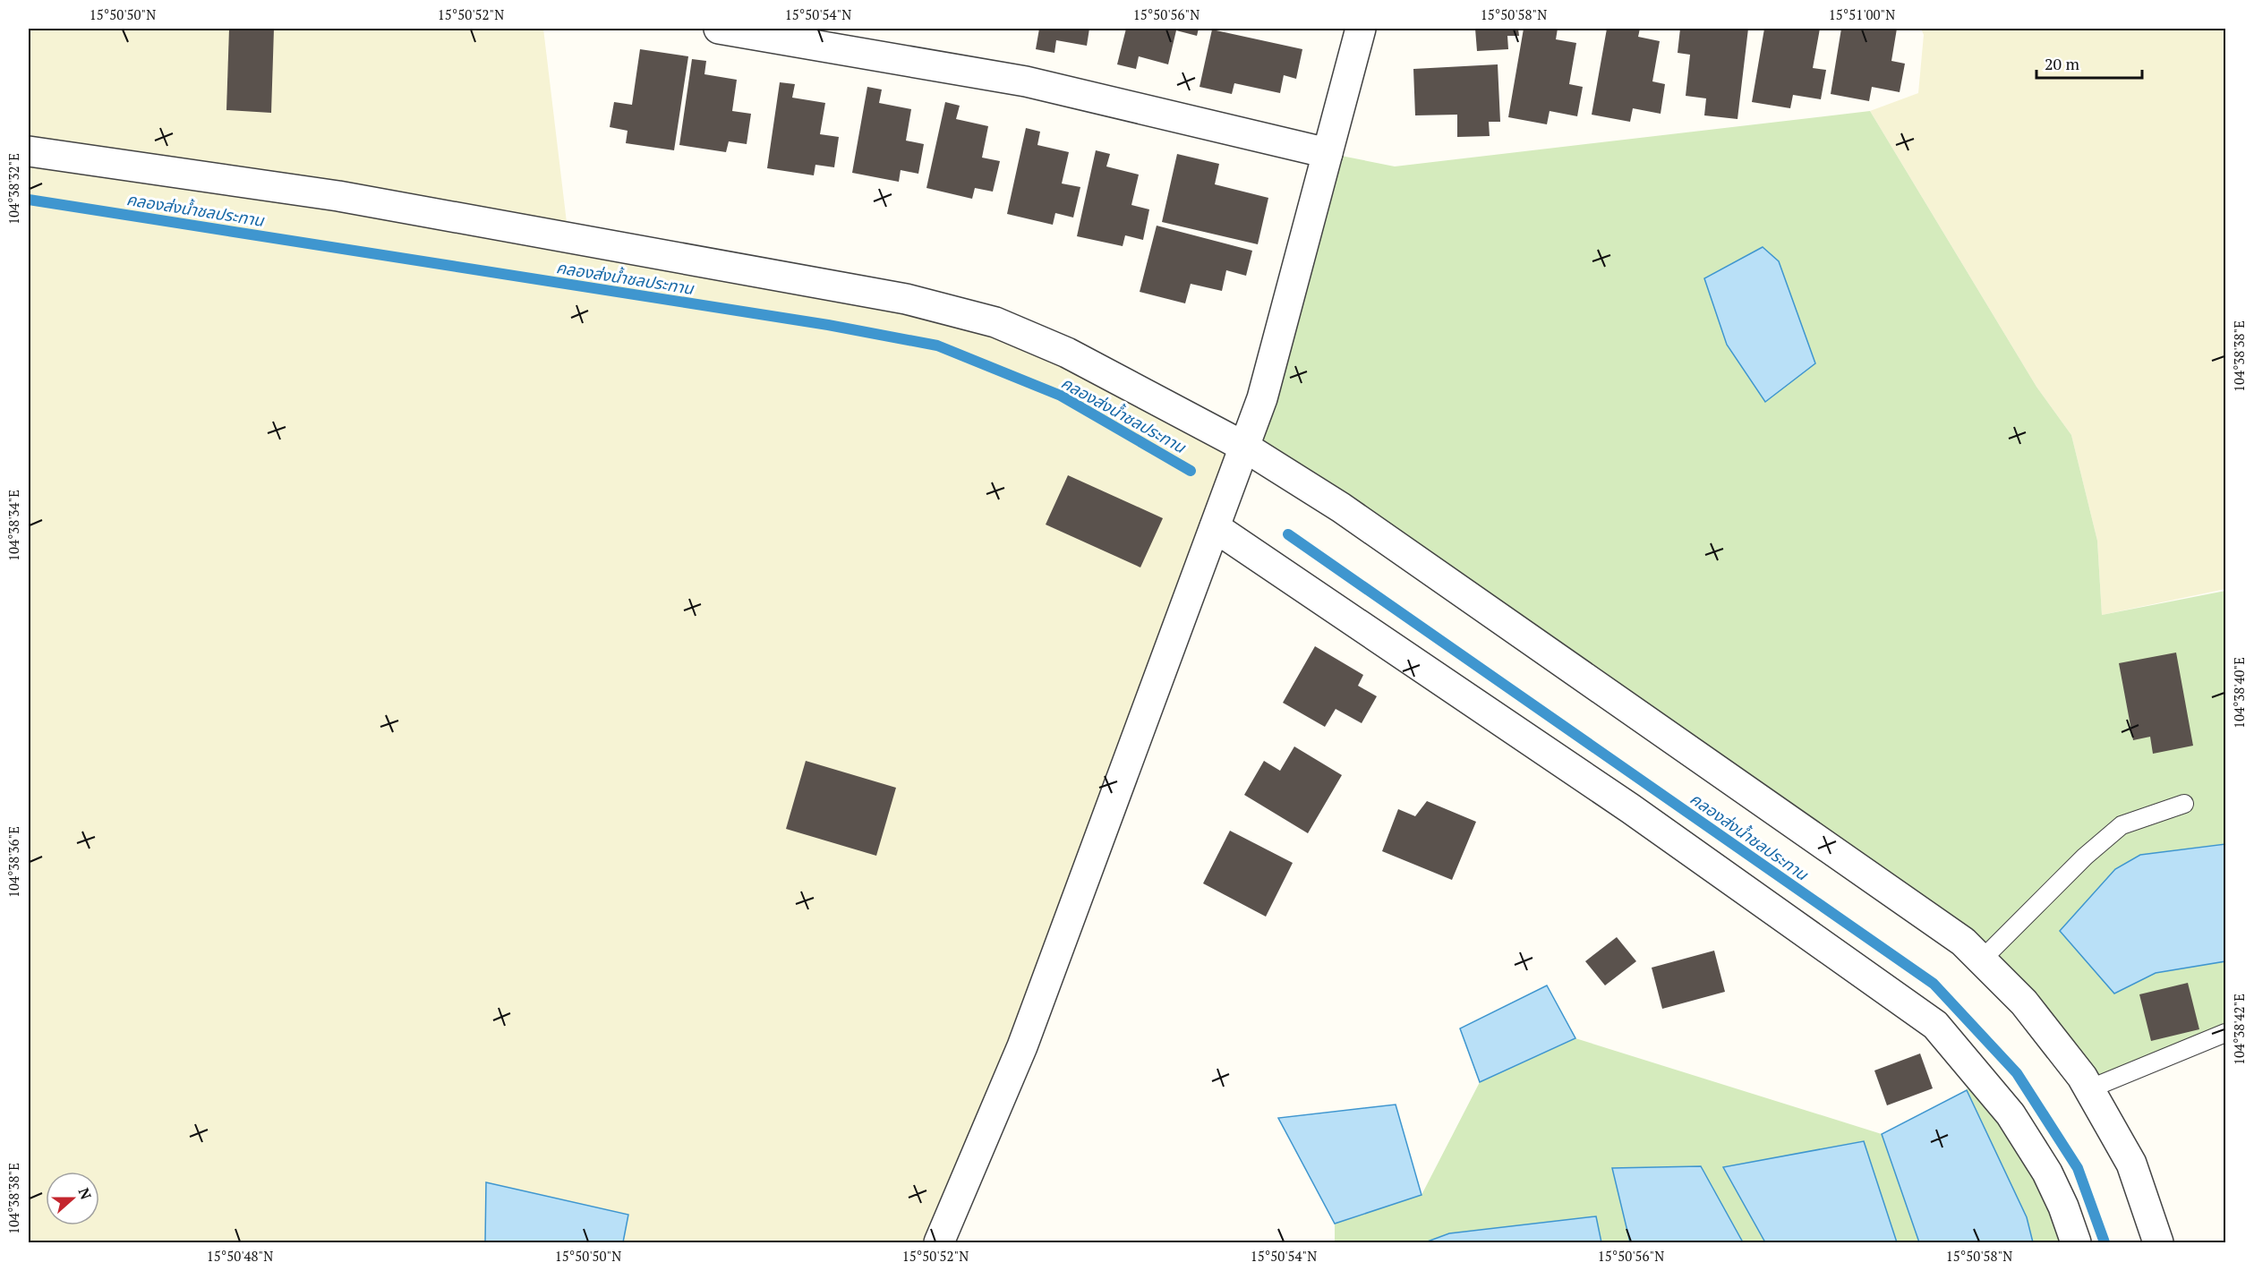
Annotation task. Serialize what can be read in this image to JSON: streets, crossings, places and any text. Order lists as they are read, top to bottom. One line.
{"water":["คลองส่งน้ำชลประทาน"],"scale_bar":"20 m","north":"right","coordinates":["15°50'50\"N","15°50'52\"N","15°50'54\"N","15°50'56\"N","15°50'58\"N","15°51'00\"N","104°38'32\"E","104°38'38\"E","104°38'34\"E","104°38'40\"E","104°38'36\"E","104°38'42\"E","15°50'48\"N"]}
